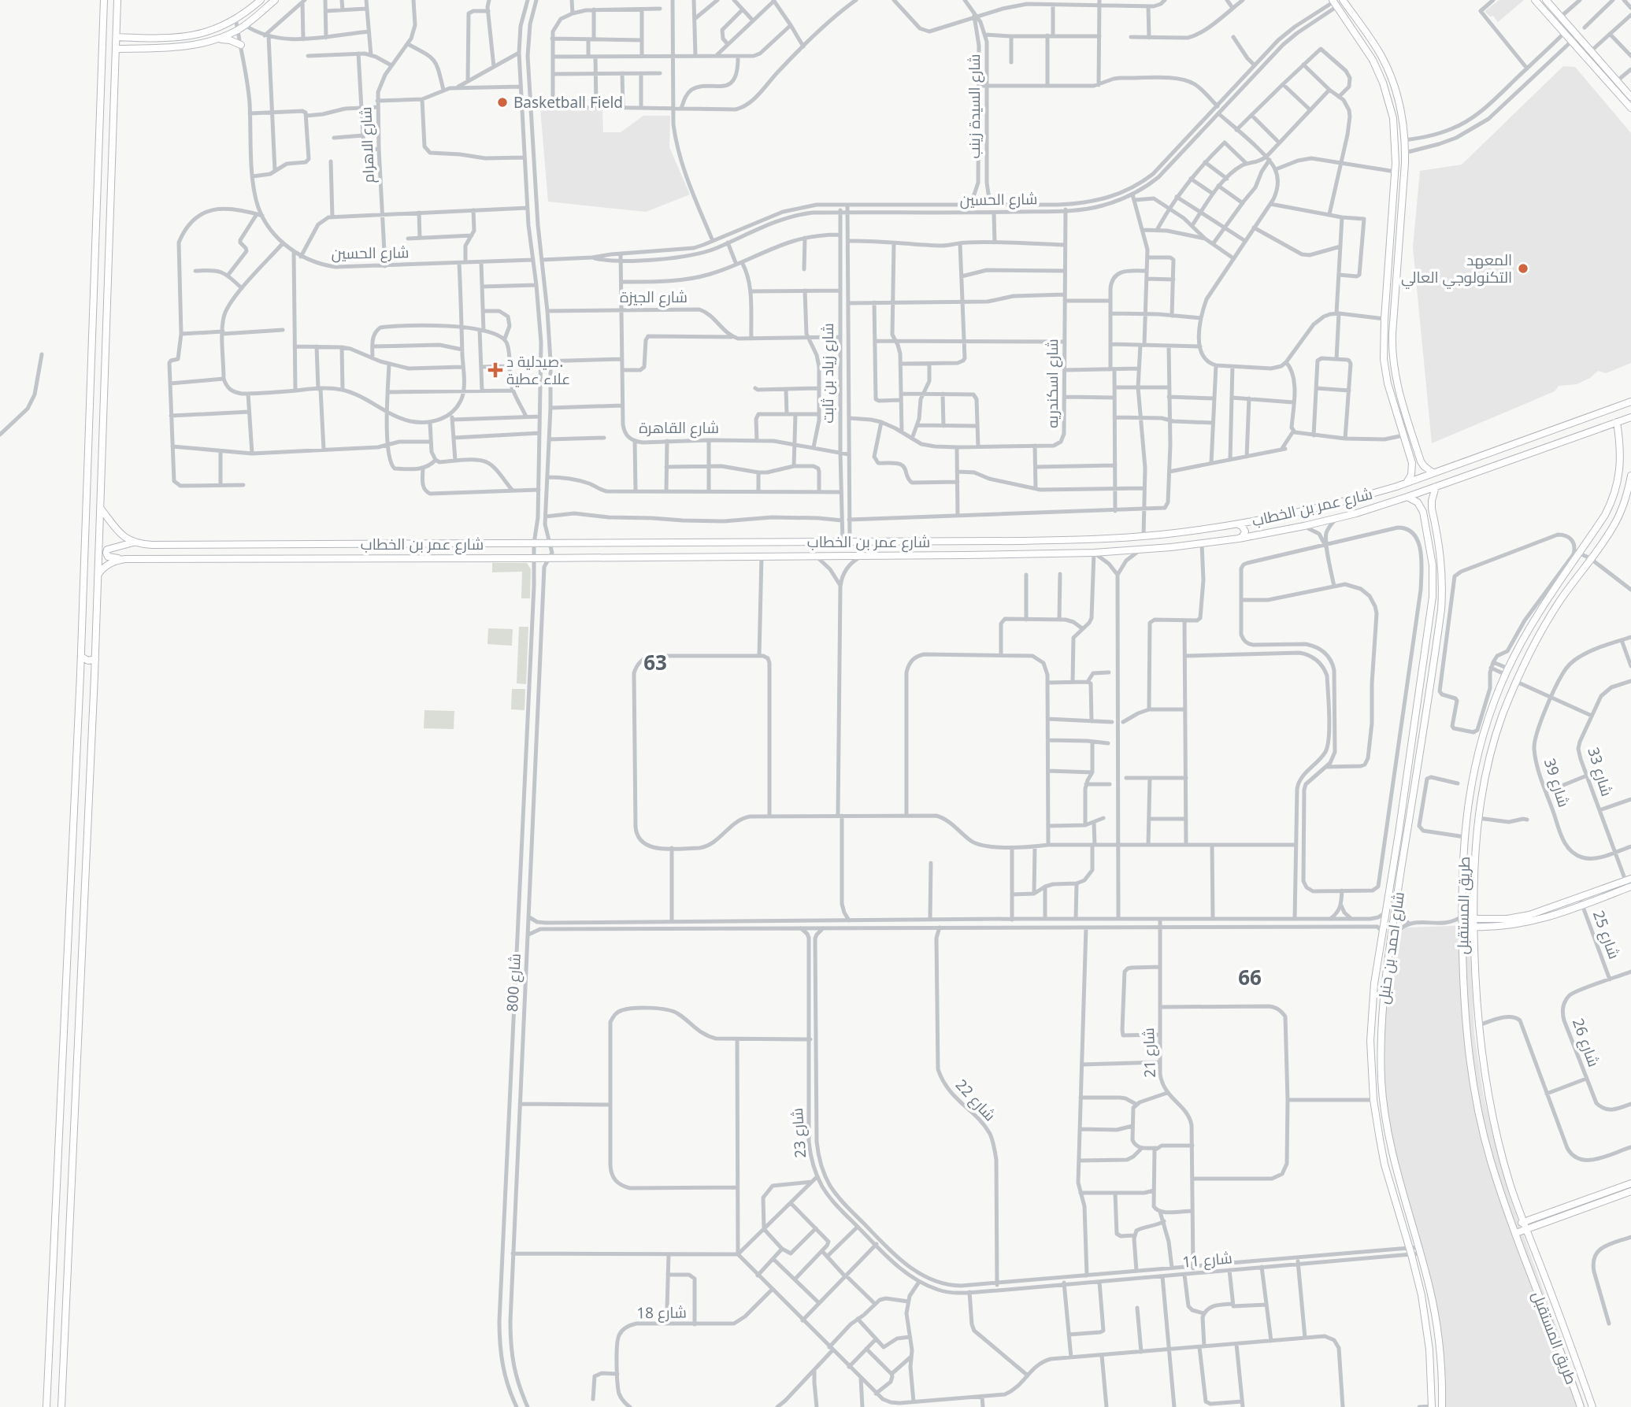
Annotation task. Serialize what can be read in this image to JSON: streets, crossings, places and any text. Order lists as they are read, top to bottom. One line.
{"streets":{"street":["شارع السيدة زينب","شارع الاهرام","شارع الحسين","شارع الجيزة","شارع زياد بن ثابت","شارع اسكندريه","شارع القاهرة","شارع عمر بن الخطاب","شارع 33","شارع 39","طريق المستقبل","شارع 25","شارع احمد بن حنبل","شارع 800","شارع 26","شارع 21","شارع 22","شارع 23","شارع 11","شارع 18"]},"crossings":[["شارع السيدة زينب","شارع الحسين"],["شارع الاهرام","شارع الحسين"],["شارع الحسين","شارع زياد بن ثابت"],["شارع الحسين","شارع اسكندريه"],["شارع الحسين","شارع القاهرة"],["شارع الحسين","شارع 800"],["شارع الجيزة","شارع القاهرة"],["شارع الجيزة","شارع 800"],["شارع زياد بن ثابت","شارع اسكندريه"],["شارع زياد بن ثابت","شارع القاهرة"],["شارع زياد بن ثابت","شارع عمر بن الخطاب"],["شارع عمر بن الخطاب","طريق المستقبل"],["شارع عمر بن الخطاب","شارع احمد بن حنبل"],["شارع عمر بن الخطاب","شارع 800"],["شارع 33","شارع 39"],["شارع 25","شارع 26"],["شارع احمد بن حنبل","شارع 11"],["شارع 21","شارع 11"],["شارع 22","شارع 23"],["شارع 22","شارع 11"],["شارع 23","شارع 11"]],"districts":["63","66"],"places":{"other":["Basketball Field","المعهد التكنولوجي العالي"],"health":["صيدلية د. علاء عطية"]}}
